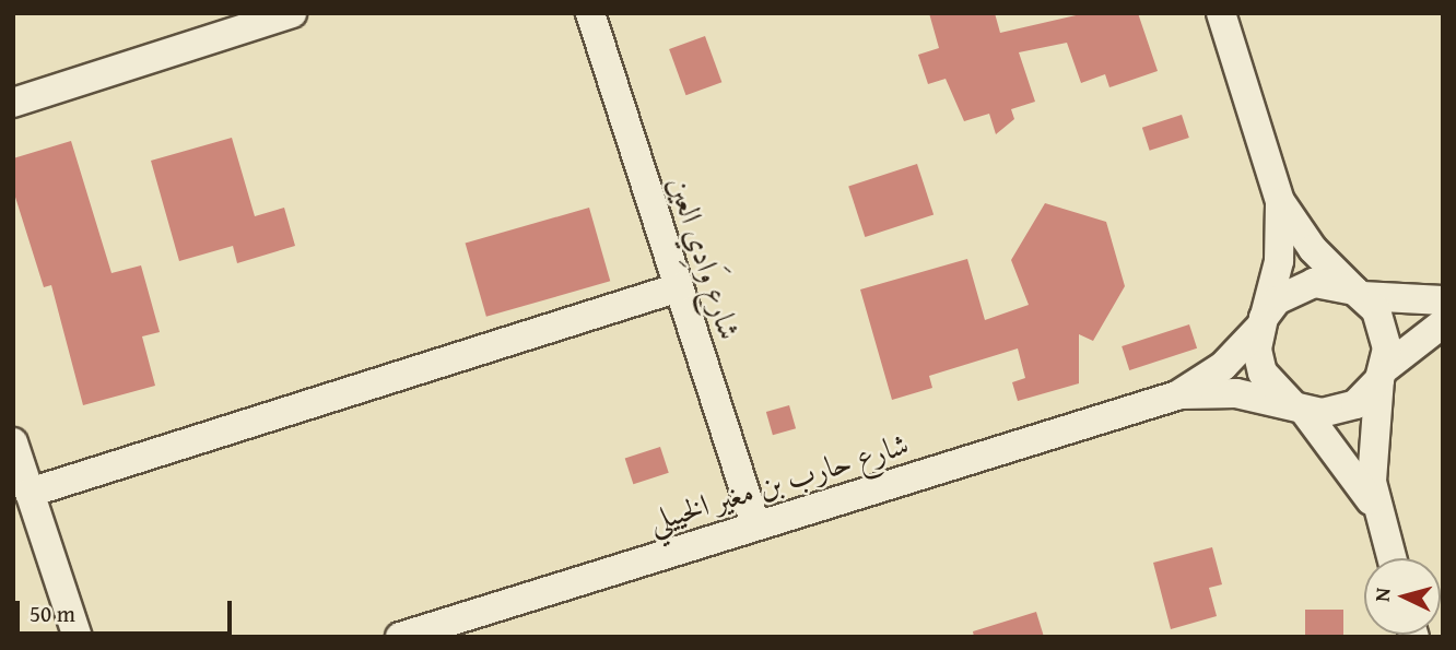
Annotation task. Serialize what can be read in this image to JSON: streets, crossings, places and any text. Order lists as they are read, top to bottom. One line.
{"streets":{"street":["شارع وَادِي العين","شارع حارب بن مغير الخييلي"]},"crossings":[["شارع وَادِي العين","شارع حارب بن مغير الخييلي"]],"scale_bar":"50 m","north":"left"}
